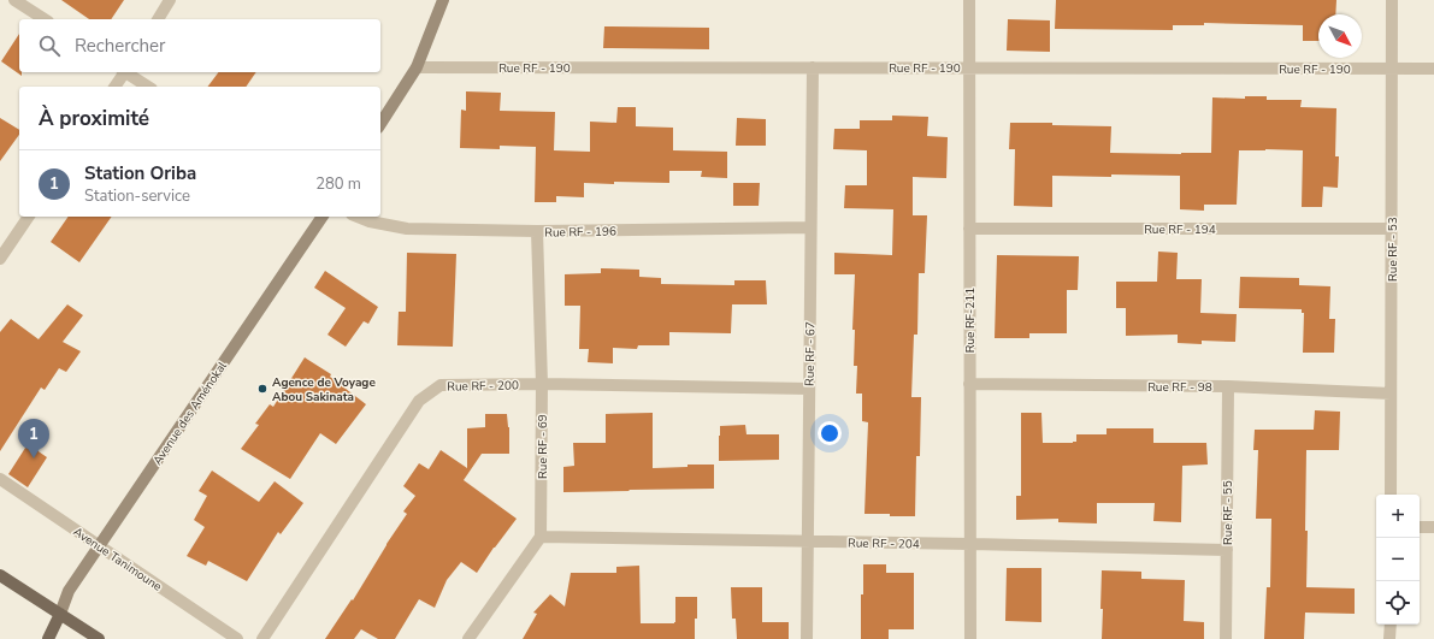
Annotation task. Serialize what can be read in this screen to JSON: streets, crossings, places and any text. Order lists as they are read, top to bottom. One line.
{"streets":{"main road":["Avenue des Aménokal"],"street":["Rue RF - 190","Rue RF - 194","Rue RF - 196","Rue RF - 53","Rue RF-211","Rue RF - 67","Rue RF - 200","Rue RF - 98","Rue RF - 69","Rue RF - 55","Rue RF - 204","Avenue Tanimoune"]},"crossings":[["Rue RF - 190","Rue RF - 53"],["Rue RF - 190","Rue RF-211"],["Rue RF - 190","Rue RF - 67"],["Rue RF - 194","Rue RF - 53"],["Rue RF - 194","Rue RF-211"],["Rue RF - 196","Rue RF - 67"],["Rue RF - 196","Rue RF - 69"],["Rue RF - 53","Rue RF - 98"],["Rue RF-211","Rue RF - 98"],["Rue RF-211","Rue RF - 204"],["Rue RF - 67","Rue RF - 200"],["Rue RF - 67","Rue RF - 204"],["Rue RF - 200","Rue RF - 69"],["Rue RF - 98","Rue RF - 55"],["Avenue des Aménokal","Avenue Tanimoune"],["Rue RF - 69","Rue RF - 204"],["Rue RF - 55","Rue RF - 204"]],"places":["Agence de Voyage Abou Sakinata"],"north":"bottom right","page":{"search":"Rechercher","heading":"À proximité","list":[{"mark":"1","name":"Station Oriba","note":"Station-service","value":"280 m"}],"pins":"1","map_buttons":["+","−"]}}
